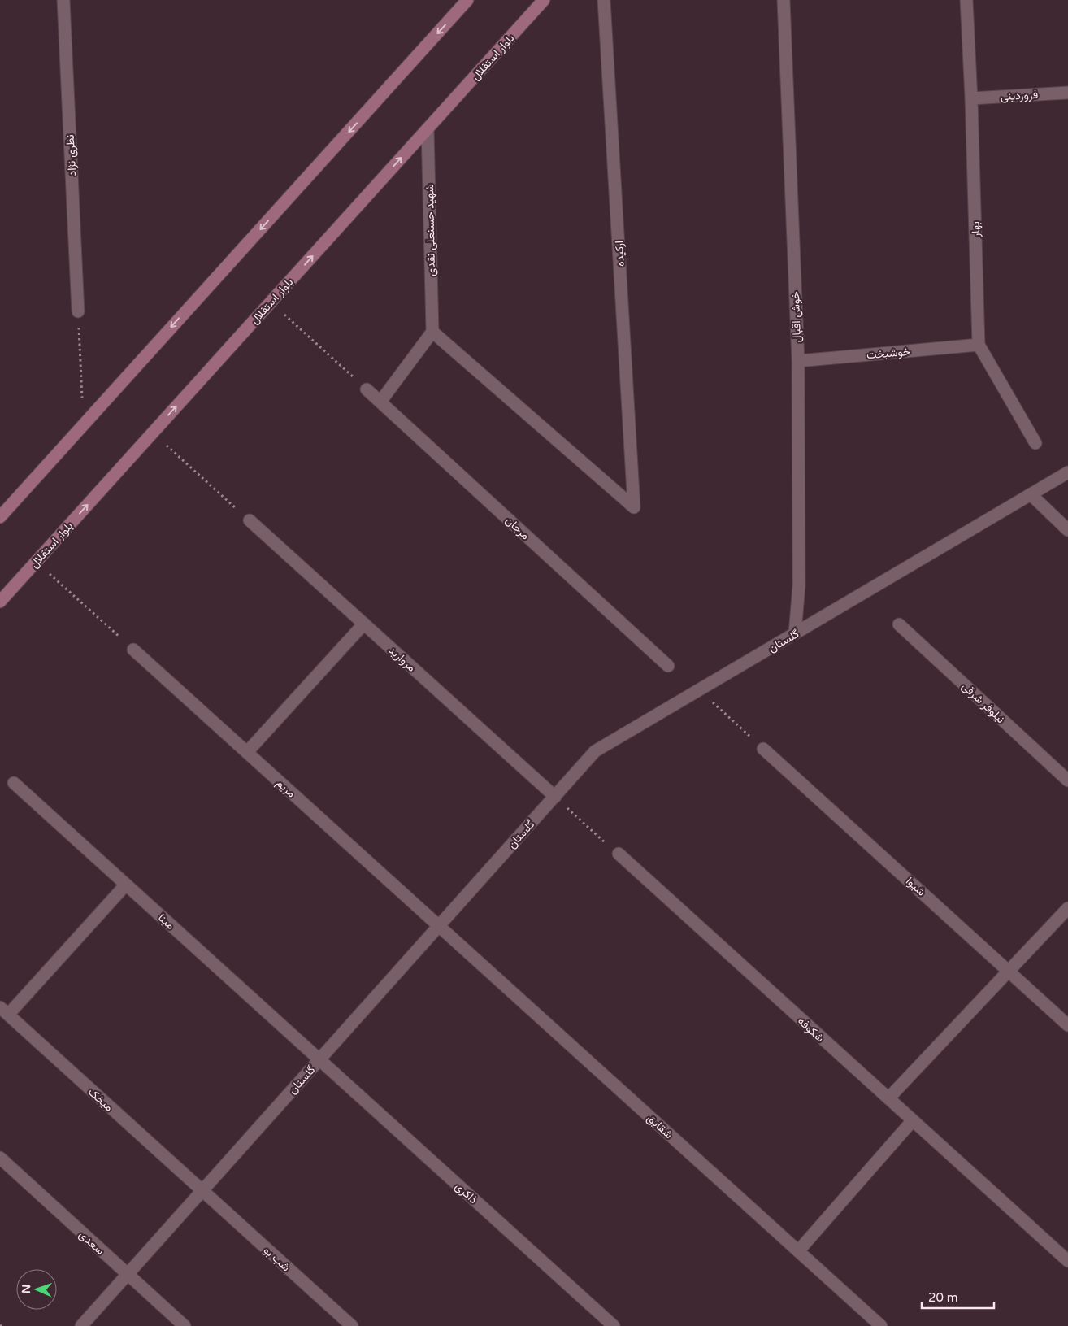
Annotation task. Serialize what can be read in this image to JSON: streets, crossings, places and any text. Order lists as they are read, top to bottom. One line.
{"streets":{"main road":["بلوار استقلال"],"street":["فروردینی","نظری نژاد","بهار","شهید حسنعلی نقدی","ارکیده","خوش اقبال","خوشبخت","مرجان","گلستان","مروارید","نیلوفر شرقی","مریم","شیوا","مینا","شکوفه","میخک","شقایق","ذاکری","سعدی","شب بو"]},"crossings":[["بلوار استقلال","شهید حسنعلی نقدی"],["فروردینی","بهار"],["بهار","خوشبخت"],["شهید حسنعلی نقدی","ارکیده"],["خوش اقبال","خوشبخت"],["خوش اقبال","گلستان"],["گلستان","مروارید"],["گلستان","مریم"],["گلستان","مینا"],["گلستان","میخک"],["گلستان","شقایق"],["گلستان","ذاکری"],["گلستان","سعدی"],["گلستان","شب بو"],["مریم","شقایق"],["مینا","ذاکری"],["میخک","شب بو"]],"scale_bar":"20 m","north":"left"}
